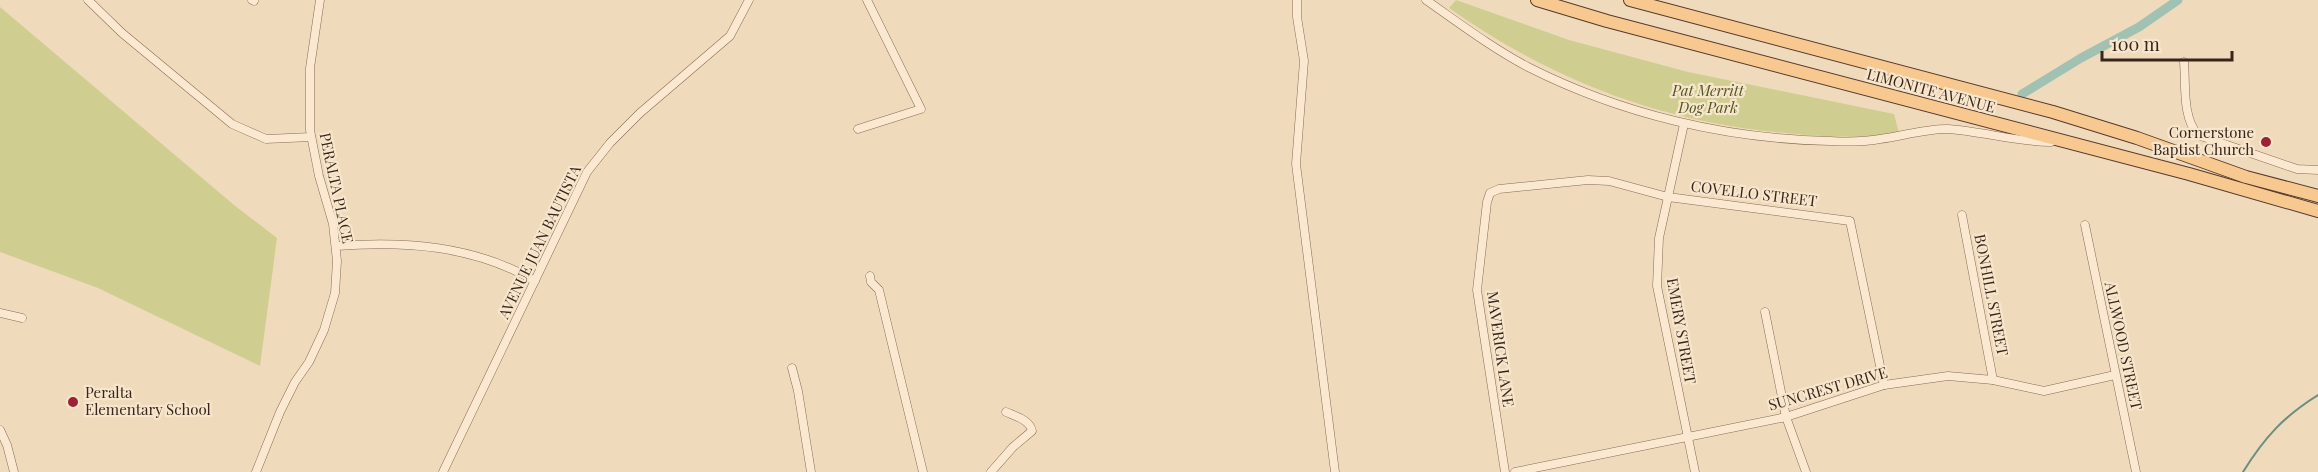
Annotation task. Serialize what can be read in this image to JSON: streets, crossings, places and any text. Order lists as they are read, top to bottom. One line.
{"streets":{"main road":["LIMONITE AVENUE"],"street":["PERALTA PLACE","COVELLO STREET","AVENUE JUAN BAUTISTA","BONHILL STREET","EMERY STREET","ALLWOOD STREET","MAVERICK LANE","SUNCREST DRIVE"]},"crossings":[["COVELLO STREET","EMERY STREET"],["COVELLO STREET","MAVERICK LANE"],["COVELLO STREET","SUNCREST DRIVE"],["BONHILL STREET","SUNCREST DRIVE"],["EMERY STREET","SUNCREST DRIVE"],["ALLWOOD STREET","SUNCREST DRIVE"]],"parks":["Pat Merritt Dog Park"],"places":["Cornerstone Baptist Church","Peralta Elementary School"],"scale_bar":"100 m"}
